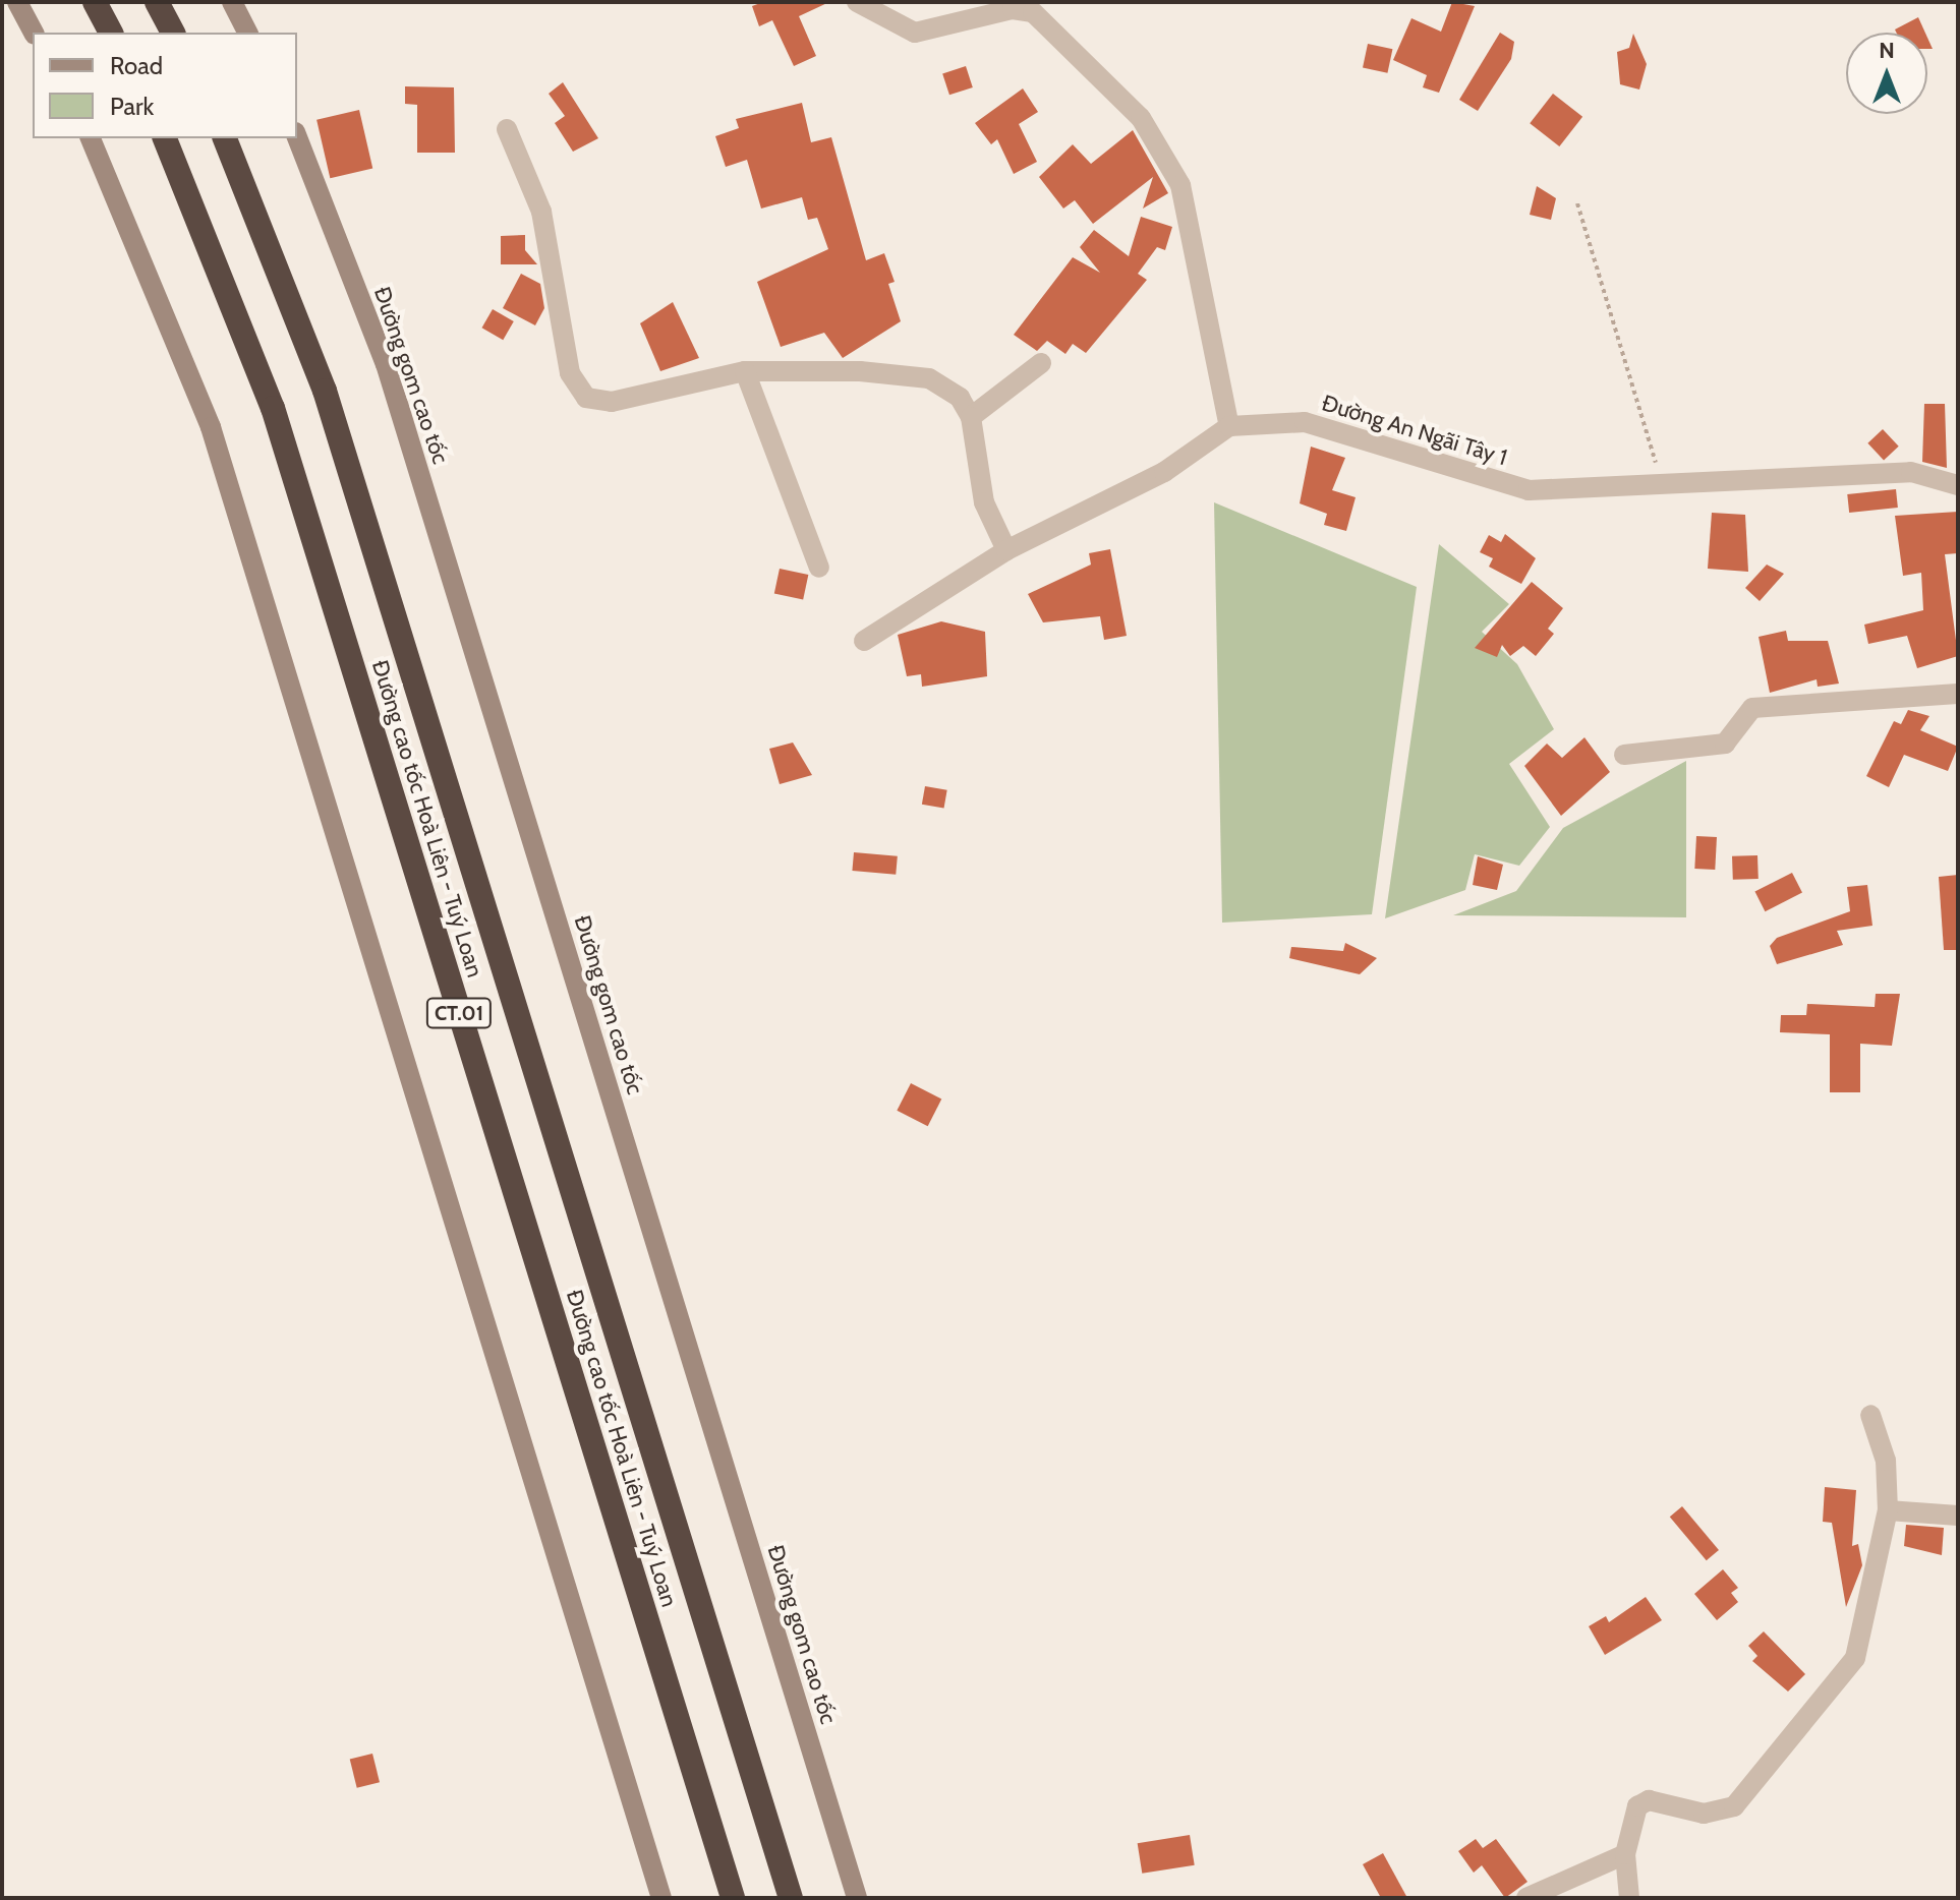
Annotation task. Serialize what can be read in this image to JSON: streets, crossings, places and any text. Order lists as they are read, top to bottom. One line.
{"streets":{"highway":["Đường cao tốc Hoà Liên - Tuý Loan","CT.01"],"main road":["Đường gom cao tốc"],"street":["Đường An Ngãi Tây 1"]},"legend":["Road","Park"],"north":"top"}
